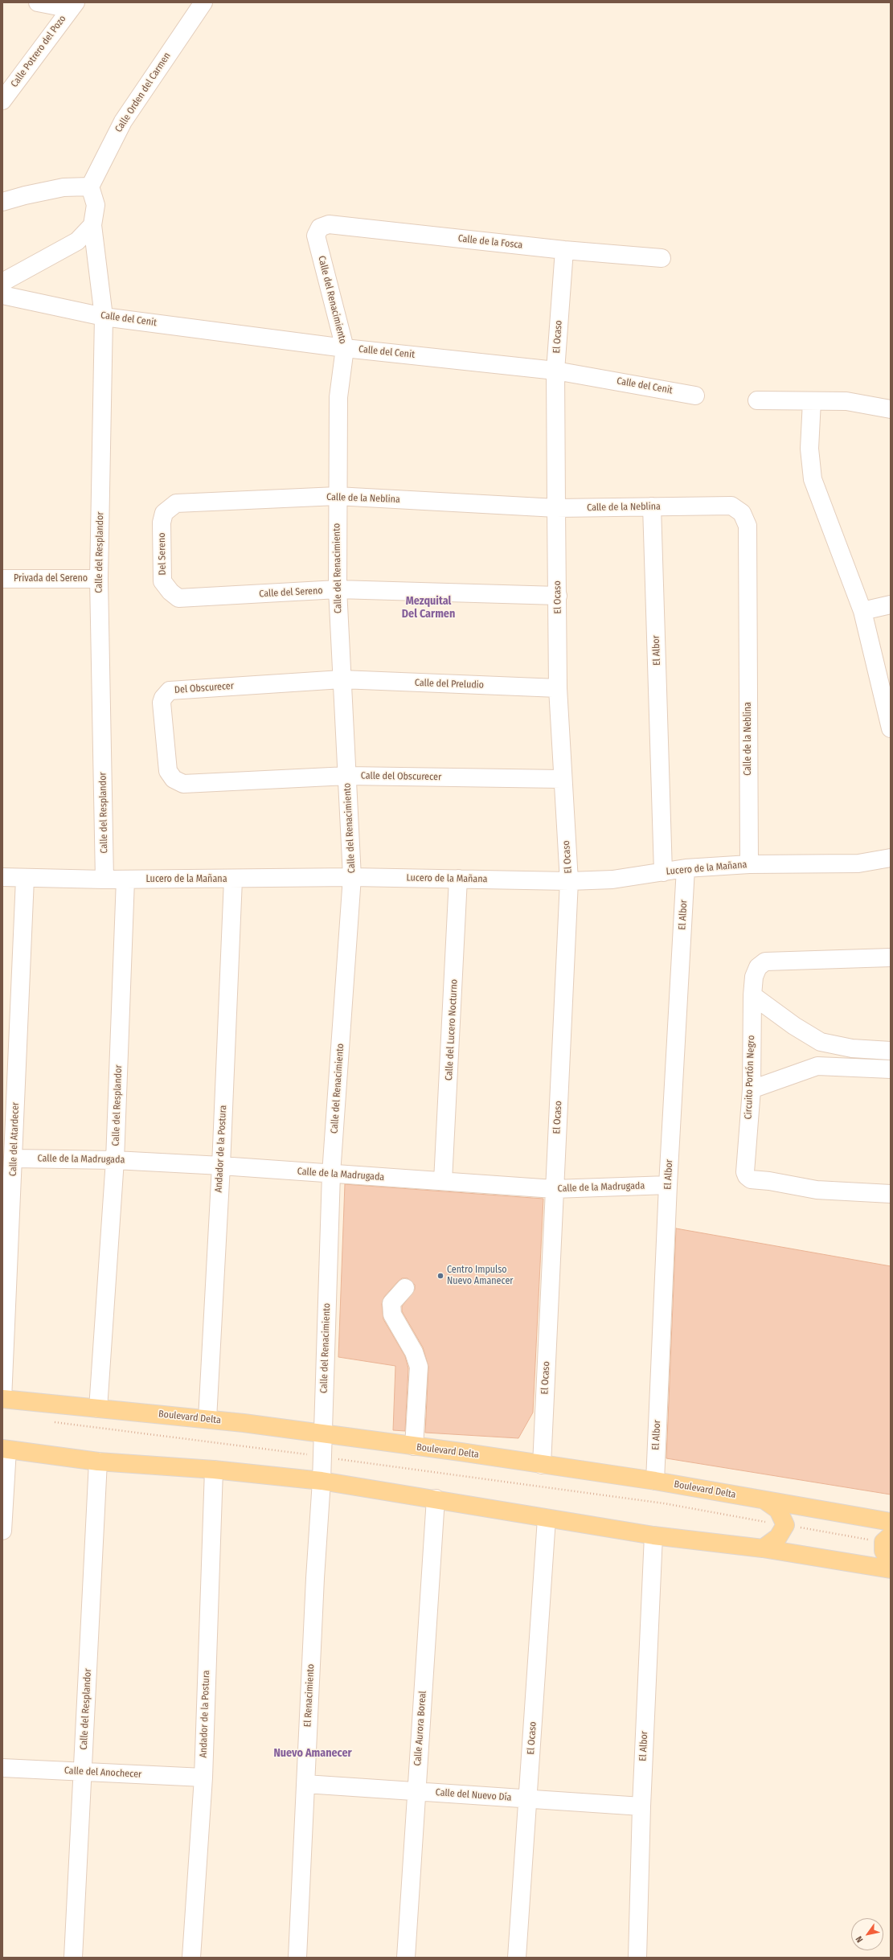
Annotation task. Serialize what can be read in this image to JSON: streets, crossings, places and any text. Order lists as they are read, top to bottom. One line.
{"streets":{"main road":["Boulevard Delta"],"street":["Calle Potrero del Pozo","Calle Orden del Carmen","Calle de la Fosca","Calle del Renacimiento","Calle del Cenit","El Ocaso","Calle de la Neblina","Calle del Resplandor","Del Sereno","Privada del Sereno","Calle del Sereno","El Albor","Calle del Preludio","Del Obscurecer","Calle del Obscurecer","Lucero de la Mañana","Calle del Lucero Nocturno","Circuito Portón Negro","Calle del Atardecer","Andador de la Postura","Calle de la Madrugada","El Renacimiento","Calle Aurora Boreal","Calle del Anochecer","Calle del Nuevo Día"]},"crossings":[["Calle Orden del Carmen","Calle del Resplandor"],["Calle de la Fosca","Calle del Renacimiento"],["Calle de la Fosca","El Ocaso"],["Calle del Renacimiento","Calle del Cenit"],["Calle del Renacimiento","Calle de la Neblina"],["Calle del Renacimiento","Calle del Sereno"],["Calle del Renacimiento","Calle del Preludio"],["Calle del Renacimiento","Del Obscurecer"],["Calle del Renacimiento","Calle del Obscurecer"],["Calle del Renacimiento","Lucero de la Mañana"],["Calle del Renacimiento","Calle de la Madrugada"],["Calle del Renacimiento","Boulevard Delta"],["Calle del Renacimiento","El Renacimiento"],["Calle del Cenit","El Ocaso"],["Calle del Cenit","Calle del Resplandor"],["El Ocaso","Calle de la Neblina"],["El Ocaso","Calle del Sereno"],["El Ocaso","Calle del Preludio"],["El Ocaso","Calle del Obscurecer"],["El Ocaso","Lucero de la Mañana"],["El Ocaso","Calle de la Madrugada"],["El Ocaso","Boulevard Delta"],["El Ocaso","Calle del Nuevo Día"],["Calle de la Neblina","Del Sereno"],["Calle de la Neblina","El Albor"],["Calle de la Neblina","Lucero de la Mañana"],["Calle del Resplandor","Privada del Sereno"],["Calle del Resplandor","Lucero de la Mañana"],["Calle del Resplandor","Calle de la Madrugada"],["Calle del Resplandor","Boulevard Delta"],["Calle del Resplandor","Calle del Anochecer"],["Del Sereno","Calle del Sereno"],["El Albor","Lucero de la Mañana"],["El Albor","Calle de la Madrugada"],["El Albor","Boulevard Delta"],["El Albor","Calle del Nuevo Día"],["Calle del Preludio","Del Obscurecer"],["Del Obscurecer","Calle del Obscurecer"],["Lucero de la Mañana","Calle del Lucero Nocturno"],["Lucero de la Mañana","Calle del Atardecer"],["Lucero de la Mañana","Andador de la Postura"],["Calle del Lucero Nocturno","Calle de la Madrugada"],["Calle del Atardecer","Calle de la Madrugada"],["Calle del Atardecer","Boulevard Delta"],["Andador de la Postura","Calle de la Madrugada"],["Andador de la Postura","Boulevard Delta"],["Andador de la Postura","Calle del Anochecer"],["Boulevard Delta","El Renacimiento"],["El Renacimiento","Calle del Nuevo Día"],["Calle Aurora Boreal","Calle del Nuevo Día"]],"districts":["Mezquital Del Carmen","Nuevo Amanecer"],"places":["Centro Impulso Nuevo Amanecer"],"north":"bottom left"}
